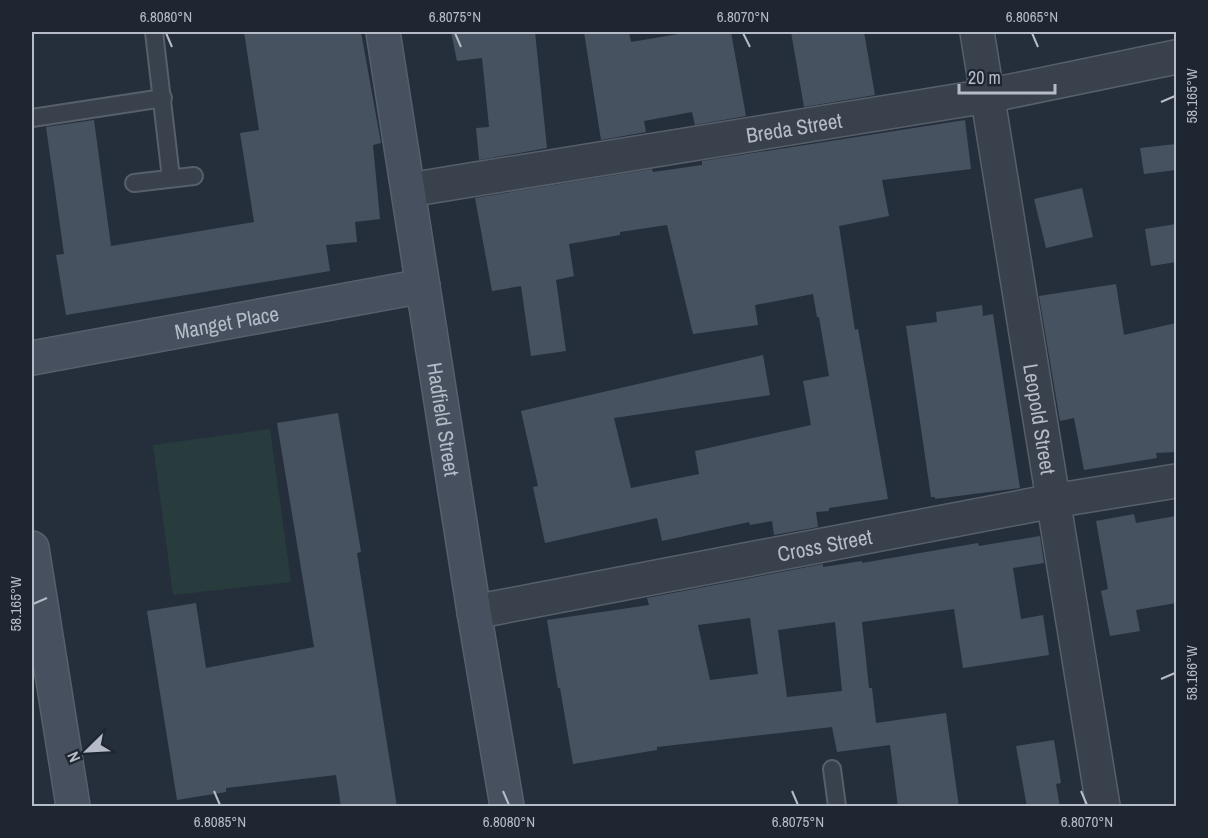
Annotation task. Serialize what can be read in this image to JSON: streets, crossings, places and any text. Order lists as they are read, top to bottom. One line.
{"streets":{"street":["Breda Street","Manget Place","Hadfield Street","Leopold Street","Cross Street"]},"crossings":[["Breda Street","Hadfield Street"],["Breda Street","Leopold Street"],["Manget Place","Hadfield Street"],["Hadfield Street","Cross Street"],["Leopold Street","Cross Street"]],"scale_bar":"20 m","north":"bottom left","coordinates":["6.8080°N","6.8075°N","6.8070°N","6.8065°N","58.165°W","58.166°W","6.8085°N"]}
